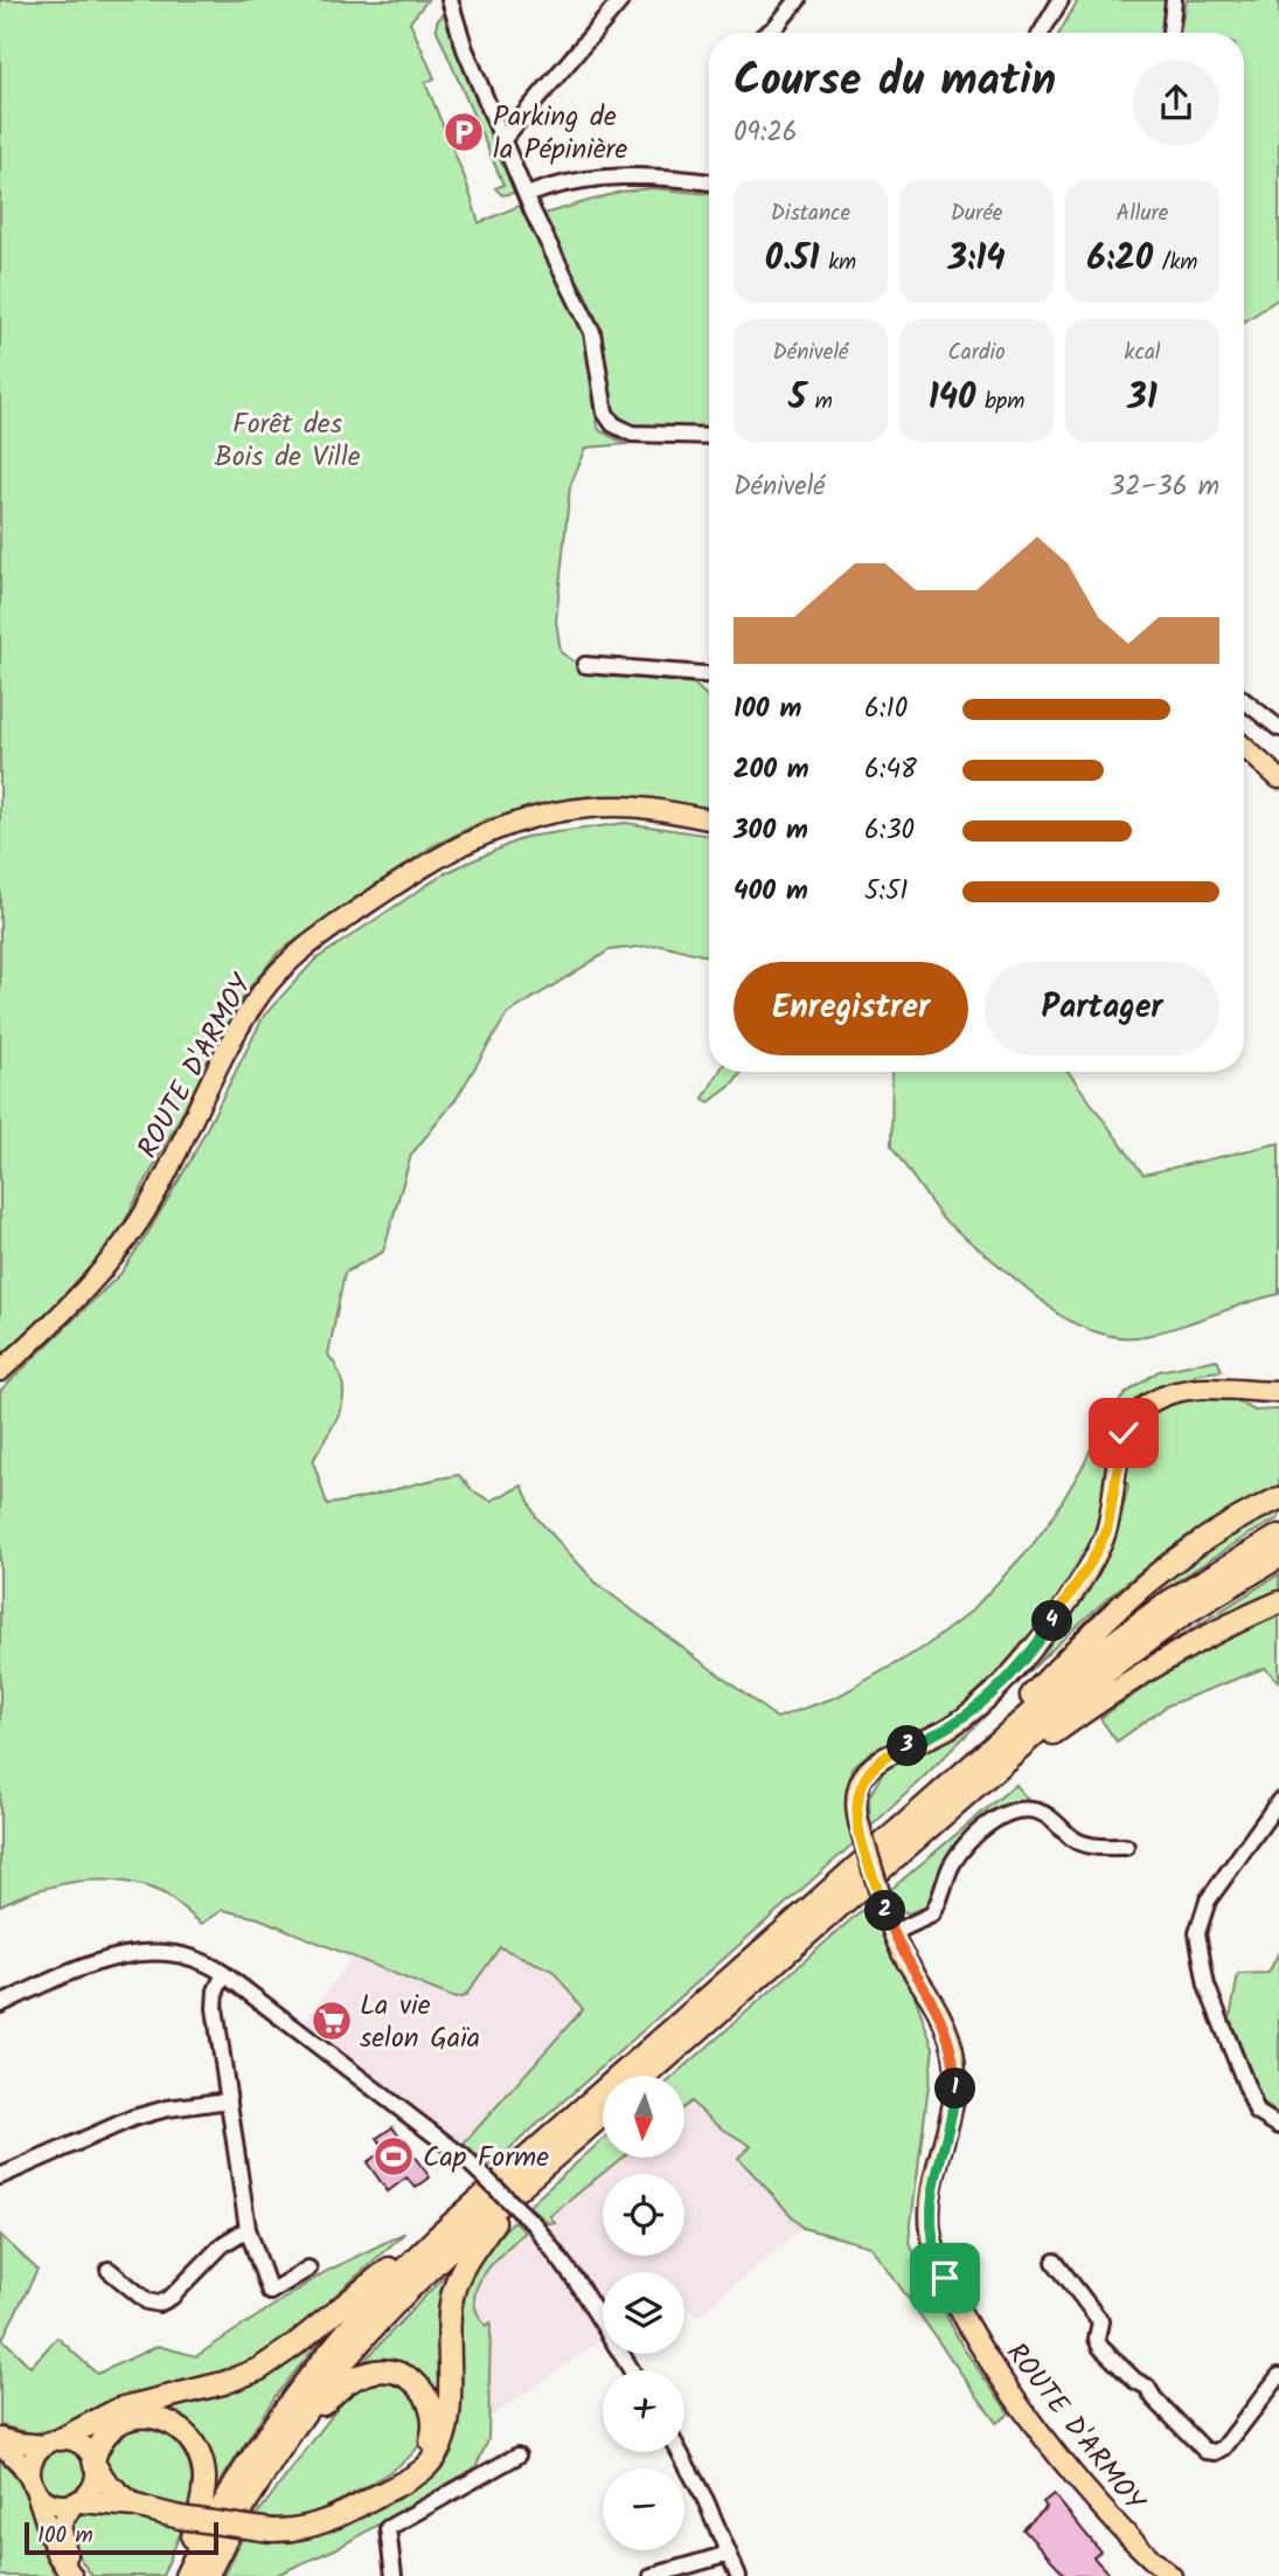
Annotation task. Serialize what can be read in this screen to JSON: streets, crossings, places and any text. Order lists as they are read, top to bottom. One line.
{"streets":{"main road":["ROUTE D'ARMOY"]},"parks":["Forêt des Bois de Ville"],"places":{"parking":["Parking de la Pépinière"],"supermarket":["La vie selon Gaïa"],"sports":["Cap Forme"]},"scale_bar":"100 m","north":"bottom","page":{"heading":["Course du matin","09:26"],"stats":[["Distance","0.51 km"],["Durée","3:14"],["Allure","6:20 /km"],["Dénivelé","5 m"],["Cardio","140 bpm"],["kcal","31"]],"chart":["Dénivelé","32–36 m"],"list":[{"name":"100 m","note":"6:10"},{"name":"200 m","note":"6:48"},{"name":"300 m","note":"6:30"},{"name":"400 m","note":"5:51"}],"buttons":["Enregistrer","Partager"],"pins":["4","3","2","1"],"map_buttons":["+","−"],"scale":"100 m"}}
